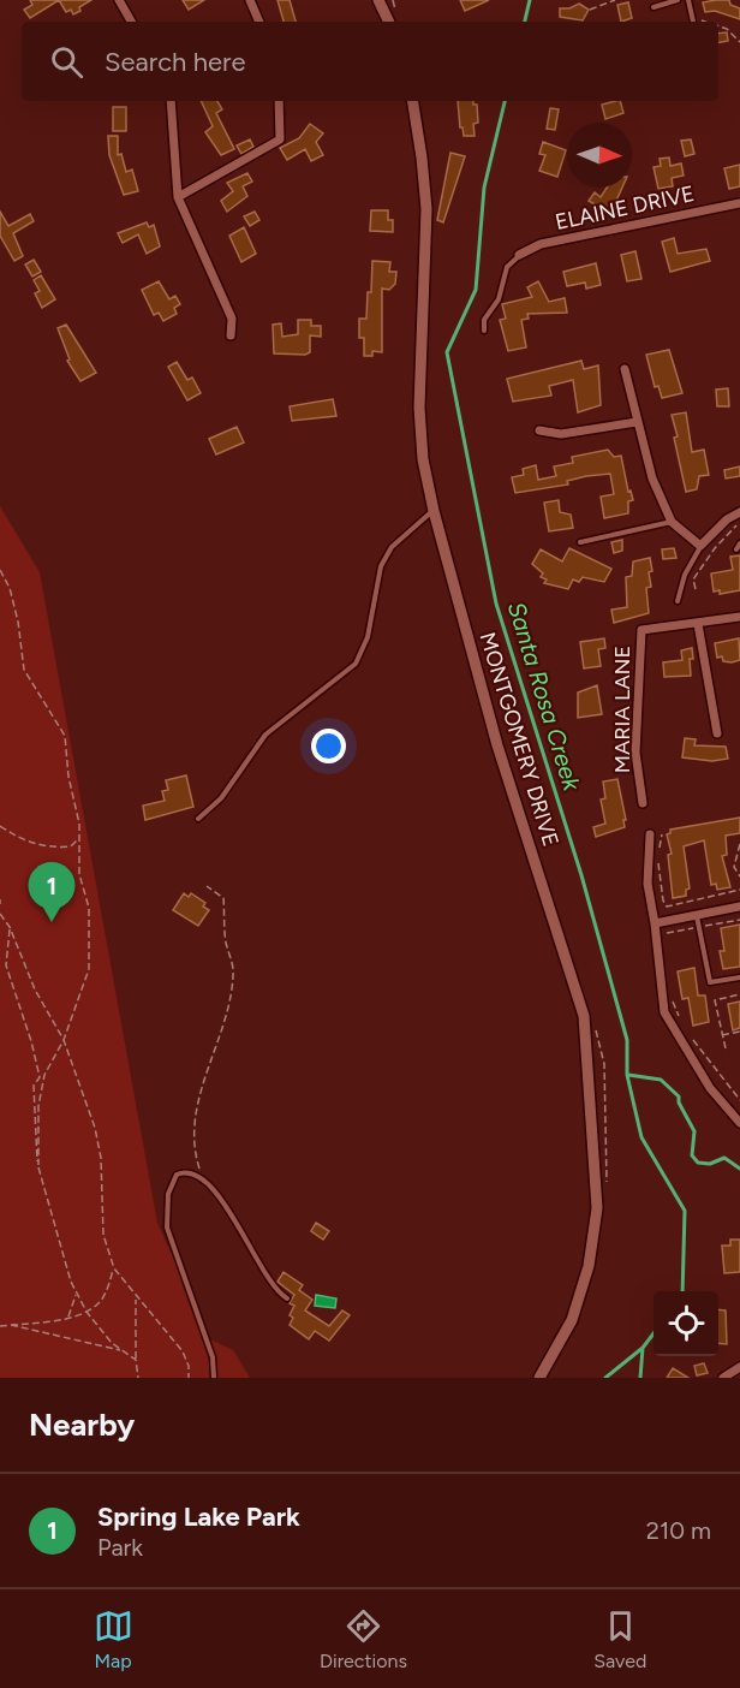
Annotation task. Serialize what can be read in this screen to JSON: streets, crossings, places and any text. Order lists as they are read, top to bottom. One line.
{"streets":{"street":["ELAINE DRIVE","MARIA LANE","MONTGOMERY DRIVE"]},"water":["Santa Rosa Creek"],"north":"right","page":{"search":"Search here","pins":"1","heading":"Nearby","list":[{"mark":"1","name":"Spring Lake Park","note":"Park","value":"210 m"}],"nav":["Map","Directions","Saved"]}}
